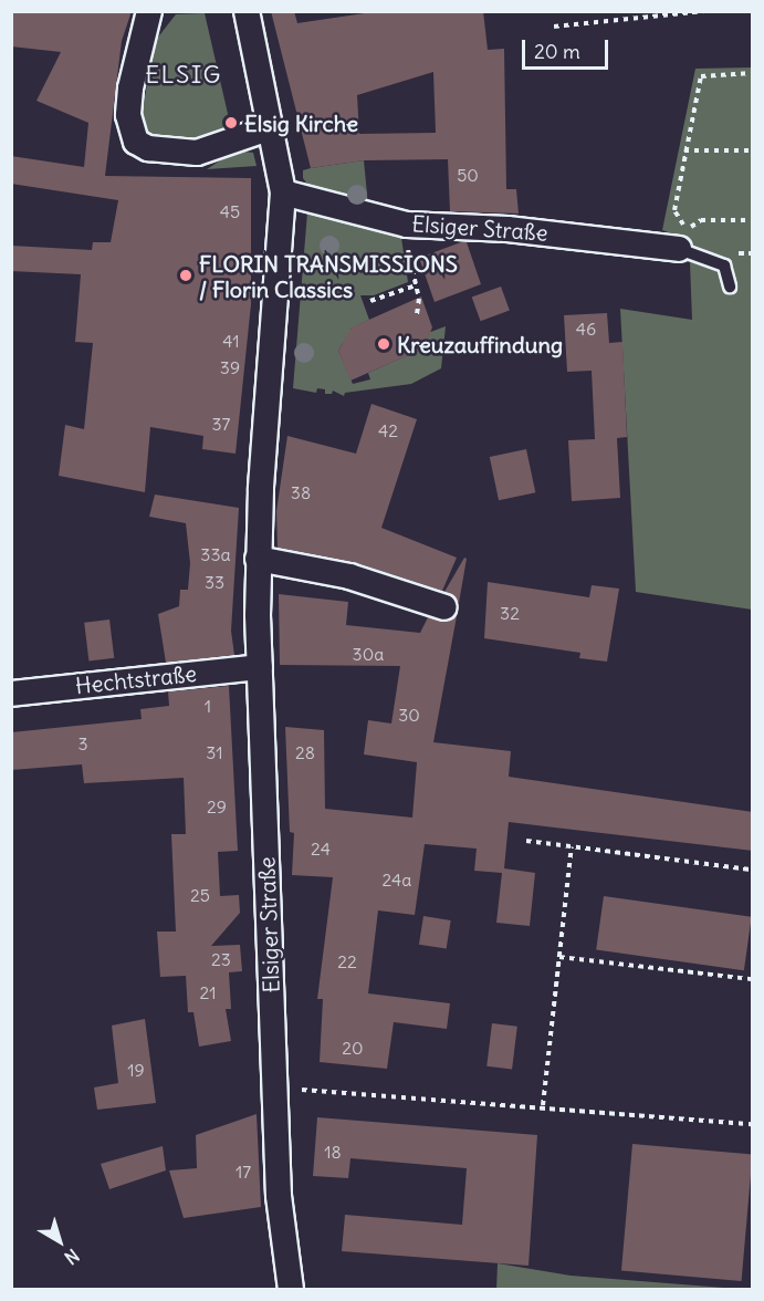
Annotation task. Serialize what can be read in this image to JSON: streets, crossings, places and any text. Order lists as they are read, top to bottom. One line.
{"streets":{"street":["Elsiger Straße","Hechtstraße"]},"crossings":[["Elsiger Straße","Hechtstraße"]],"districts":["ELSIG"],"places":["Elsig Kirche","FLORIN TRANSMISSIONS / Florin Classics","Kreuzauffindung"],"house_numbers":["50","45","46","41","39","37","42","38","33a","33","32","30a","1","30","3","31","28","29","24","24a","25","23","22","21","20","19","18","17"],"scale_bar":"20 m","north":"bottom right"}
